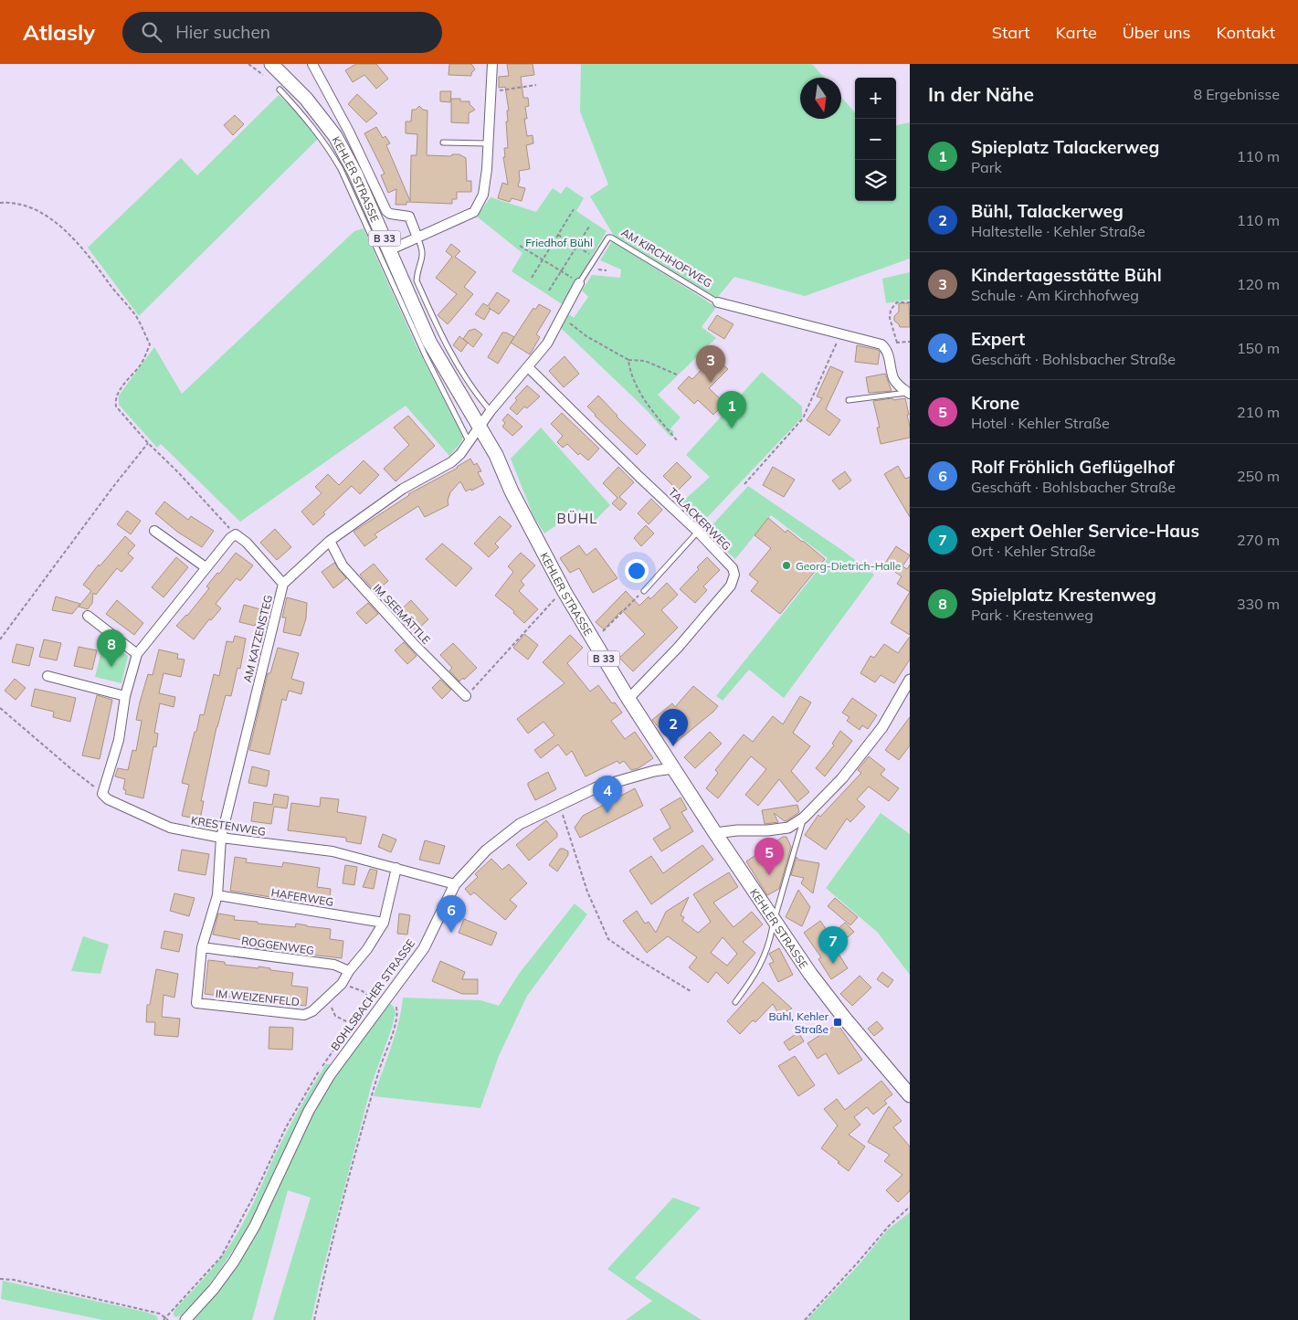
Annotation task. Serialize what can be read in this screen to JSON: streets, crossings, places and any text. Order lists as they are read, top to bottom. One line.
{"streets":{"main road":["KEHLER STRASSE","B 33"],"street":["AM KIRCHHOFWEG","TALACKERWEG","IM SEEMÄTTLE","AM KATZENSTEG","KRESTENWEG","HAFERWEG","ROGGENWEG","BOHLSBACHER STRASSE","IM WEIZENFELD"]},"crossings":[["KEHLER STRASSE","AM KIRCHHOFWEG"],["KEHLER STRASSE","TALACKERWEG"],["KEHLER STRASSE","AM KATZENSTEG"],["KEHLER STRASSE","BOHLSBACHER STRASSE"],["AM KIRCHHOFWEG","TALACKERWEG"],["AM KIRCHHOFWEG","AM KATZENSTEG"],["IM SEEMÄTTLE","AM KATZENSTEG"],["AM KATZENSTEG","KRESTENWEG"],["AM KATZENSTEG","IM WEIZENFELD"],["KRESTENWEG","BOHLSBACHER STRASSE"],["KRESTENWEG","IM WEIZENFELD"],["HAFERWEG","IM WEIZENFELD"],["ROGGENWEG","IM WEIZENFELD"]],"districts":["BÜHL"],"parks":["Friedhof Bühl"],"places":{"other":["Georg-Dietrich-Halle"],"transit":["Bühl, Kehler Straße"]},"north":"bottom","page":{"header":"Atlasly","search":"Hier suchen","nav":["Start","Karte","Über uns","Kontakt"],"heading":["In der Nähe","8 Ergebnisse"],"map_buttons":["+","−"],"list":[{"mark":"1","name":"Spieplatz Talackerweg","note":"Park","value":"110 m"},{"mark":"2","name":"Bühl, Talackerweg","note":"Haltestelle · Kehler Straße","value":"110 m"},{"mark":"3","name":"Kindertagesstätte Bühl","note":"Schule · Am Kirchhofweg","value":"120 m"},{"mark":"4","name":"Expert","note":"Geschäft · Bohlsbacher Straße","value":"150 m"},{"mark":"5","name":"Krone","note":"Hotel · Kehler Straße","value":"210 m"},{"mark":"6","name":"Rolf Fröhlich Geflügelhof","note":"Geschäft · Bohlsbacher Straße","value":"250 m"},{"mark":"7","name":"expert Oehler Service-Haus","note":"Ort · Kehler Straße","value":"270 m"},{"mark":"8","name":"Spielplatz Krestenweg","note":"Park · Krestenweg","value":"330 m"}],"pins":["3","1","8","2","4","5","6","7"]}}
